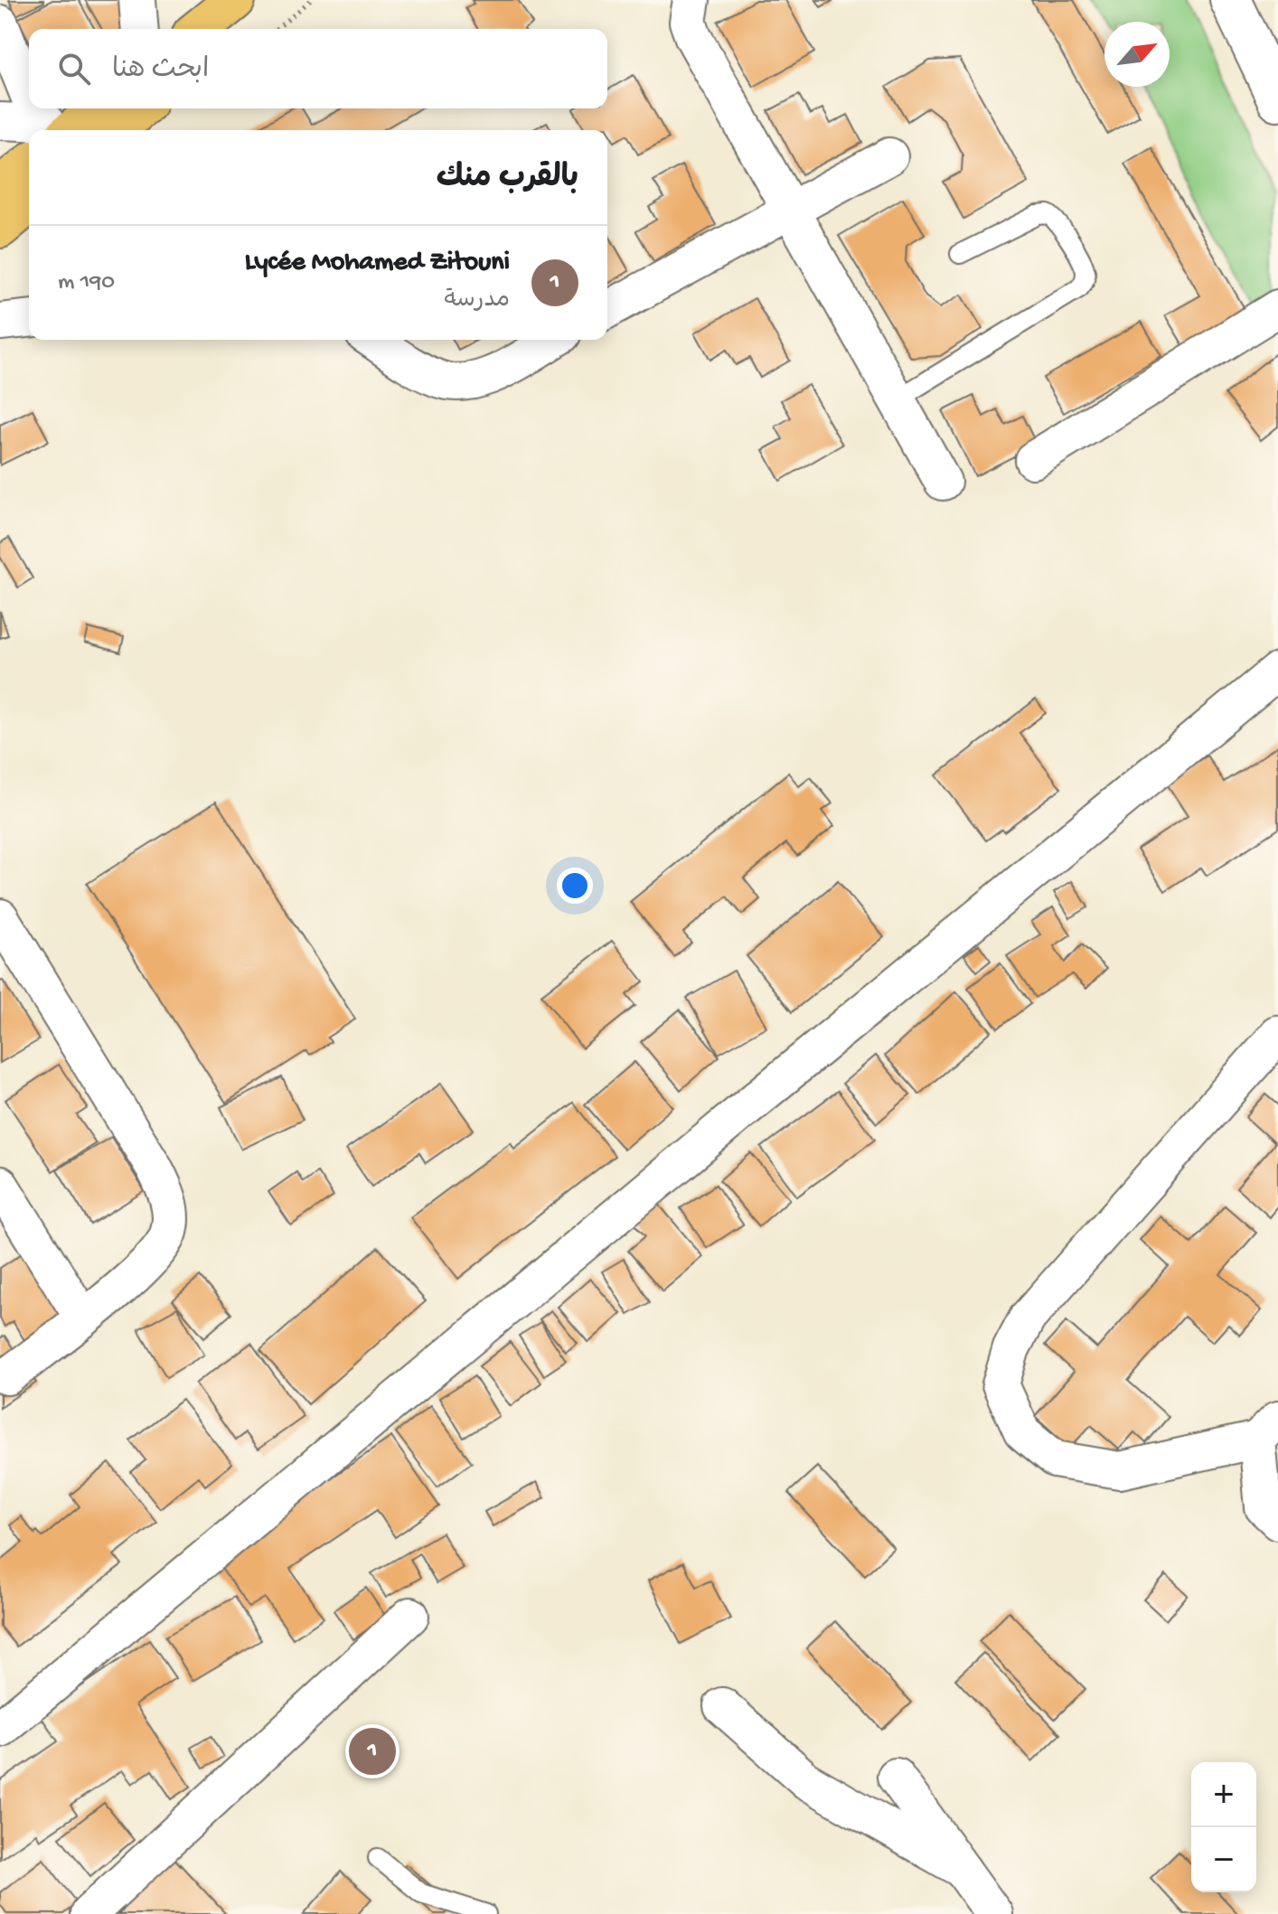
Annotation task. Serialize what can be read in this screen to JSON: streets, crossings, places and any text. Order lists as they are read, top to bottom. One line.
{"north":"top right","page":{"search":"ابحث هنا","heading":"بالقرب منك","list":[{"mark":"1","name":"Lycée Mohamed Zitouni","note":"مدرسة","value":"190 m"}],"pins":"1","map_buttons":["+","−"]}}
